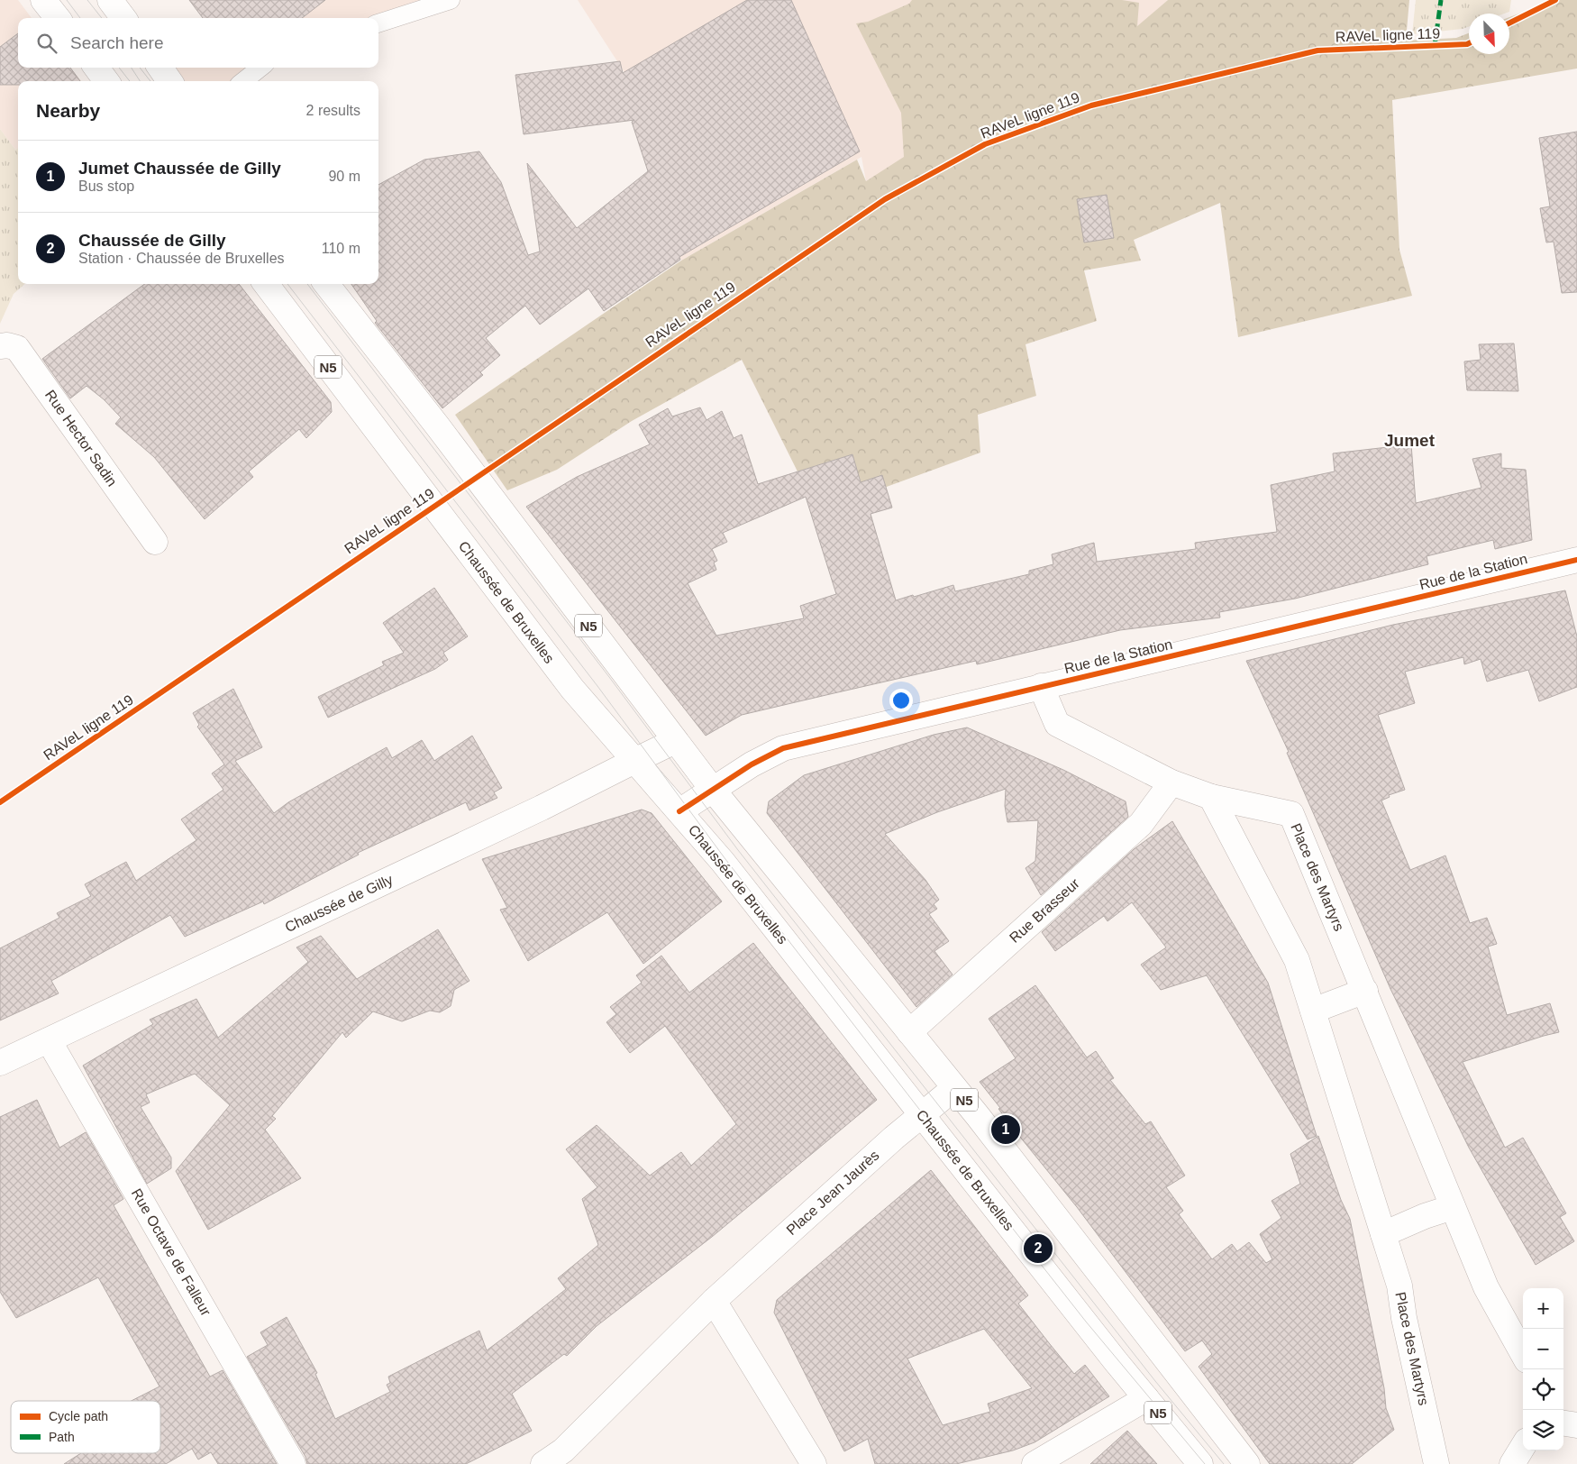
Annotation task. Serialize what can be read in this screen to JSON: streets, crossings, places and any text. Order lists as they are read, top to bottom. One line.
{"streets":{"street":["N5","Rue Hector Sadin","Rue de la Station","Chaussée de Bruxelles","Place des Martyrs","Chaussée de Gilly","Rue Brasseur","Place Jean Jaurès","Rue Octave de Falleur"],"cycle path":["RAVeL ligne 119"]},"crossings":[["N5","Rue de la Station"],["N5","Chaussée de Gilly"],["N5","Rue Brasseur"],["N5","Place Jean Jaurès"],["Rue de la Station","Chaussée de Bruxelles"],["Rue de la Station","Place des Martyrs"],["Chaussée de Bruxelles","Chaussée de Gilly"],["Chaussée de Bruxelles","Place Jean Jaurès"],["Place des Martyrs","Rue Brasseur"],["Chaussée de Gilly","Rue Octave de Falleur"]],"districts":["Jumet"],"legend":["Cycle path","Path"],"north":"bottom right","page":{"search":"Search here","heading":["Nearby","2 results"],"list":[{"mark":"1","name":"Jumet Chaussée de Gilly","note":"Bus stop","value":"90 m"},{"mark":"2","name":"Chaussée de Gilly","note":"Station · Chaussée de Bruxelles","value":"110 m"}],"pins":["1","2"],"map_buttons":["+","−"]}}
